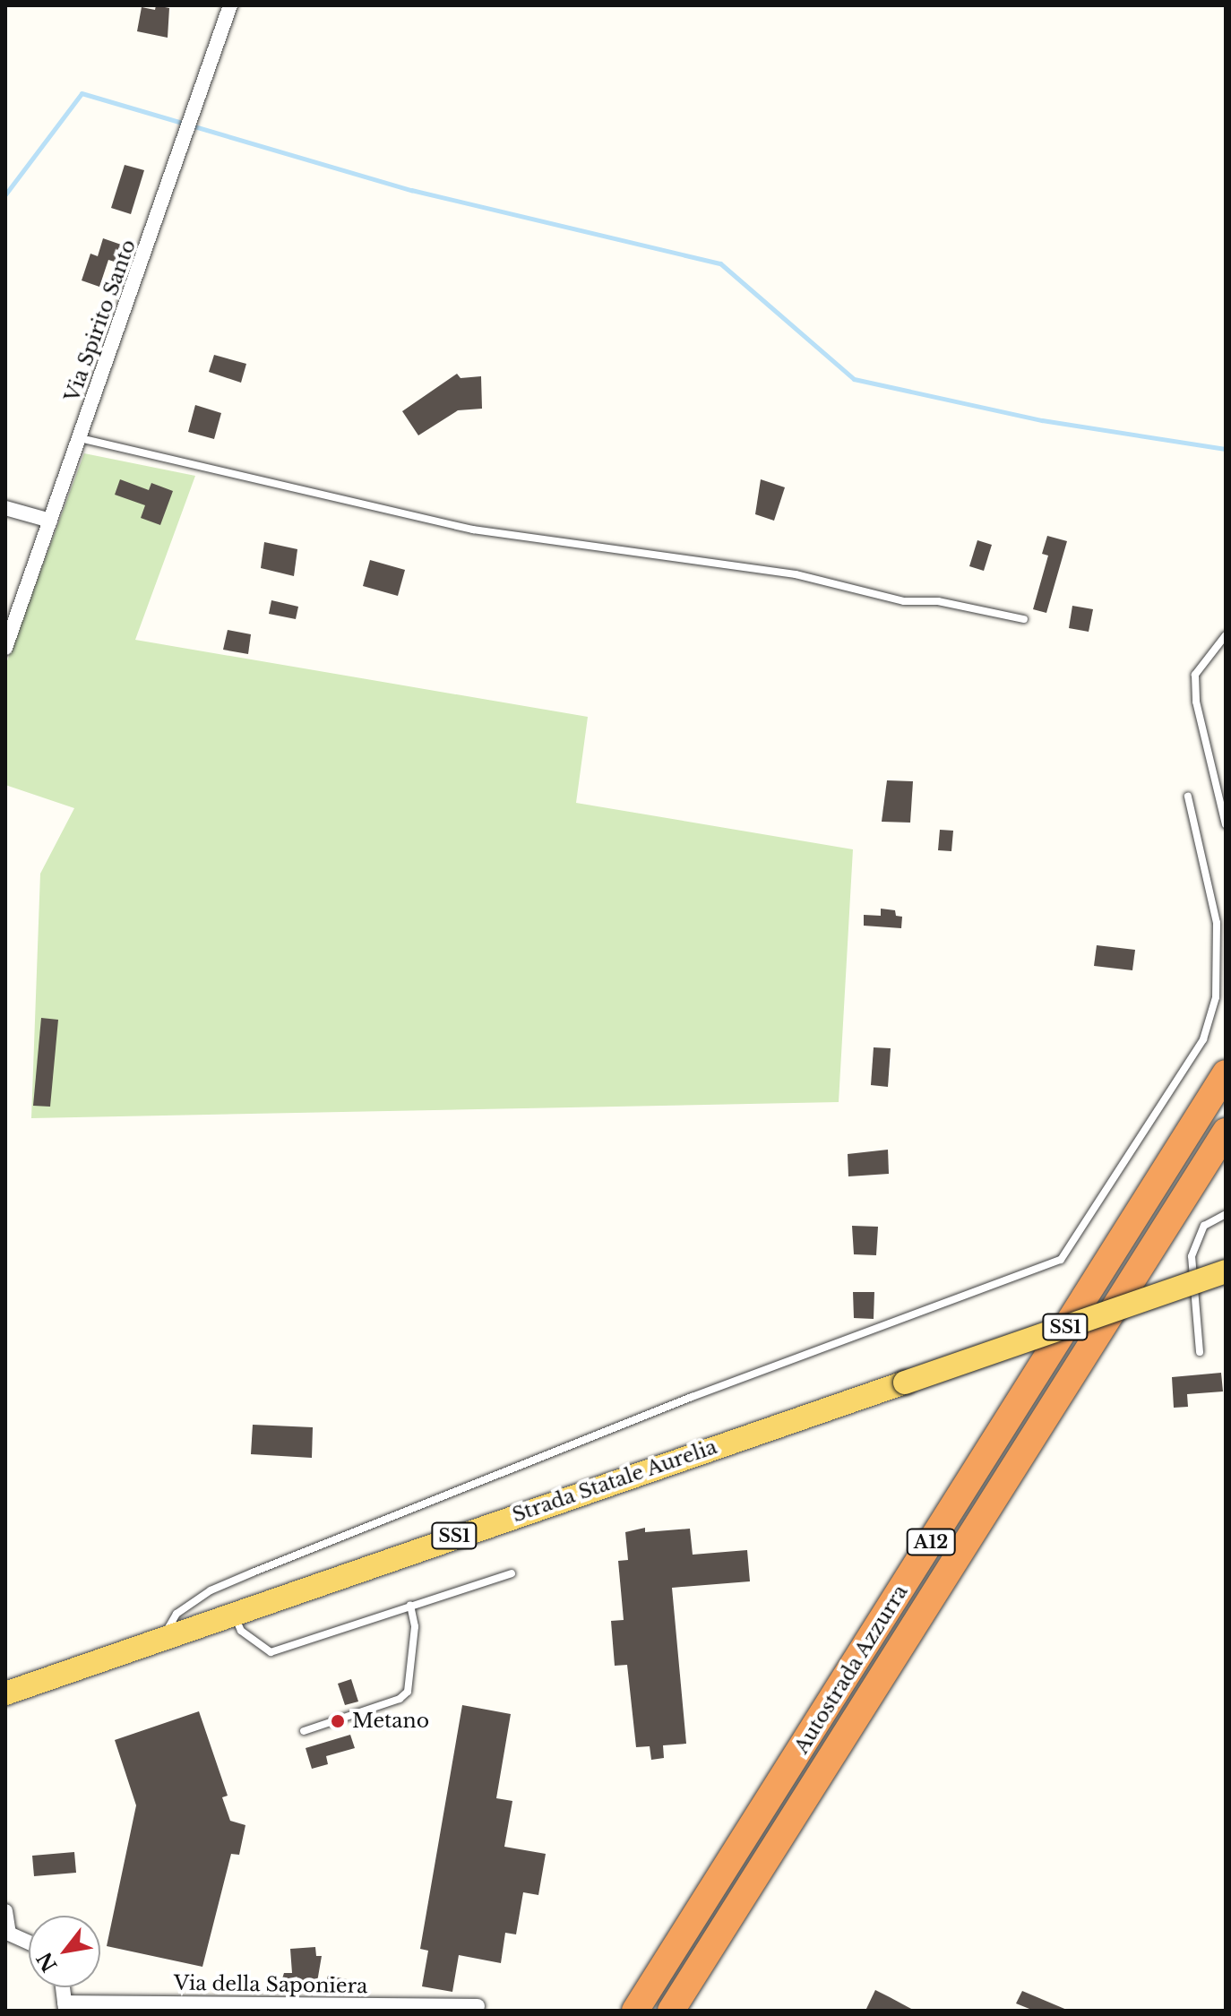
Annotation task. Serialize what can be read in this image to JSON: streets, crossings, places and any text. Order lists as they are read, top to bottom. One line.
{"streets":{"highway":["A12","Autostrada Azzurra"],"main road":["SS1","Strada Statale Aurelia"],"street":["Via Spirito Santo","Via della Saponiera"]},"places":["Metano"],"north":"bottom left"}
